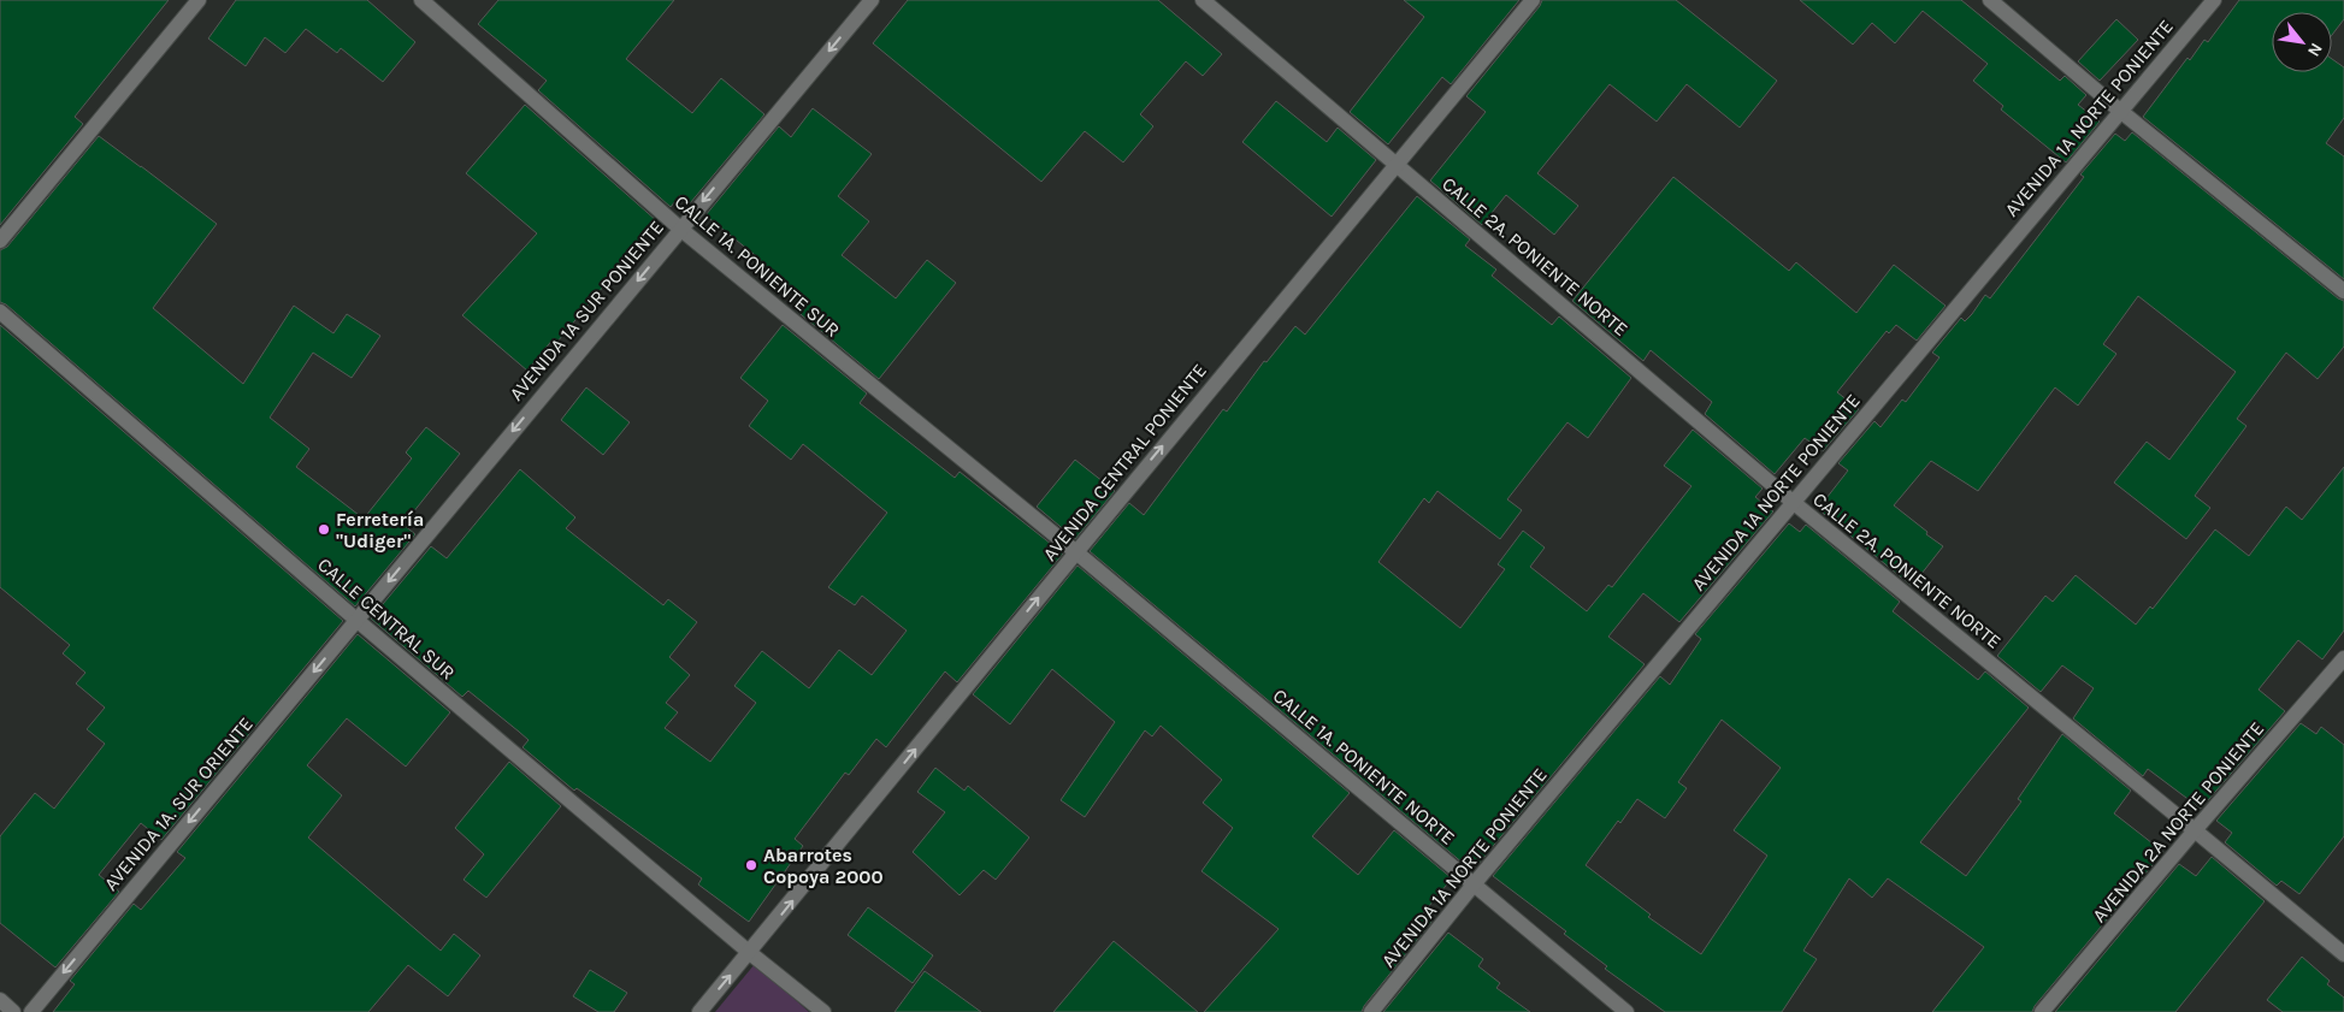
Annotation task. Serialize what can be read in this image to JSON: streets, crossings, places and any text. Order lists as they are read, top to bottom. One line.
{"streets":{"street":["AVENIDA 1A NORTE PONIENTE","CALLE 2A. PONIENTE NORTE","CALLE 1A. PONIENTE SUR","AVENIDA 1A SUR PONIENTE","AVENIDA CENTRAL PONIENTE","CALLE CENTRAL SUR","CALLE 1A. PONIENTE NORTE","AVENIDA 1A. SUR ORIENTE","AVENIDA 2A NORTE PONIENTE"]},"crossings":[["AVENIDA 1A NORTE PONIENTE","CALLE 2A. PONIENTE NORTE"],["AVENIDA 1A NORTE PONIENTE","CALLE 1A. PONIENTE NORTE"],["CALLE 2A. PONIENTE NORTE","AVENIDA CENTRAL PONIENTE"],["CALLE 2A. PONIENTE NORTE","AVENIDA 2A NORTE PONIENTE"],["CALLE 1A. PONIENTE SUR","AVENIDA 1A SUR PONIENTE"],["CALLE 1A. PONIENTE SUR","AVENIDA CENTRAL PONIENTE"],["CALLE 1A. PONIENTE SUR","CALLE 1A. PONIENTE NORTE"],["AVENIDA 1A SUR PONIENTE","CALLE CENTRAL SUR"],["AVENIDA 1A SUR PONIENTE","AVENIDA 1A. SUR ORIENTE"],["AVENIDA CENTRAL PONIENTE","CALLE CENTRAL SUR"],["AVENIDA CENTRAL PONIENTE","CALLE 1A. PONIENTE NORTE"],["CALLE CENTRAL SUR","AVENIDA 1A. SUR ORIENTE"]],"one_way":["AVENIDA 1A SUR PONIENTE","AVENIDA CENTRAL PONIENTE","AVENIDA 1A. SUR ORIENTE"],"places":["Ferretería \"Udiger\"","Abarrotes Copoya 2000"],"north":"bottom right"}
